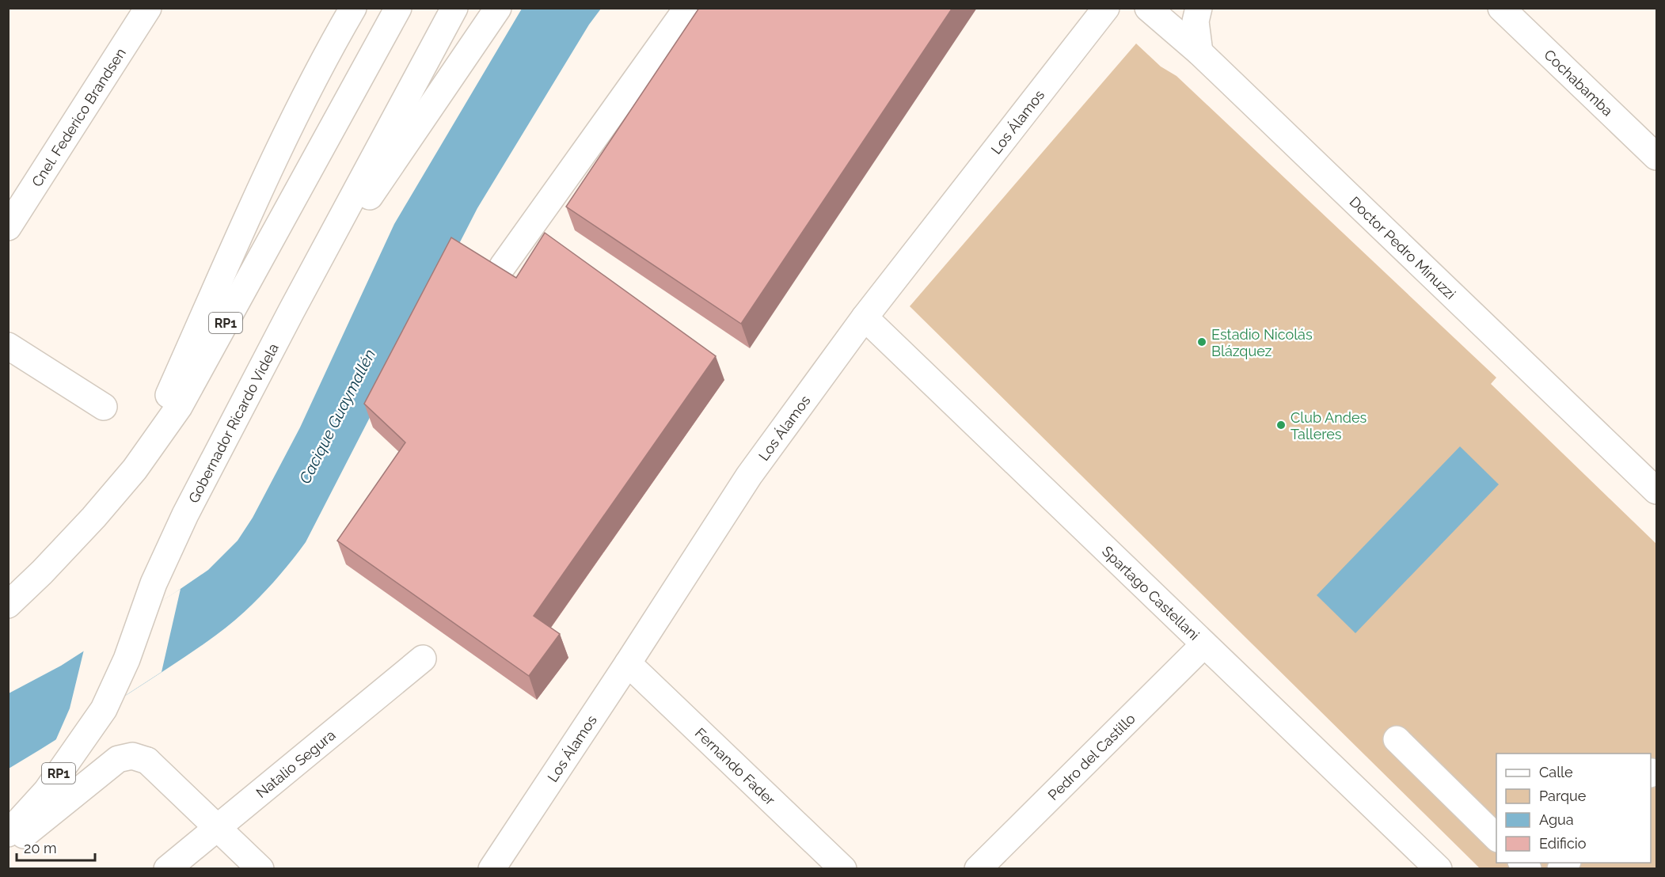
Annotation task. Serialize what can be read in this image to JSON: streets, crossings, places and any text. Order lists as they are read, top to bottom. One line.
{"streets":{"main road":["Cochabamba","Cnel. Federico Brandsen","Los Álamos","Doctor Pedro Minuzzi","RP1","Gobernador Ricardo Videla","Spartago Castellani","Pedro del Castillo","Natalio Segura","Fernando Fader"]},"crossings":[["Los Álamos","Spartago Castellani"],["Los Álamos","Fernando Fader"],["Spartago Castellani","Pedro del Castillo"]],"water":["Cacique Guaymallén"],"places":["Estadio Nicolás Blázquez","Club Andes Talleres"],"legend":["Calle","Parque","Agua","Edificio"],"scale_bar":"20 m"}
